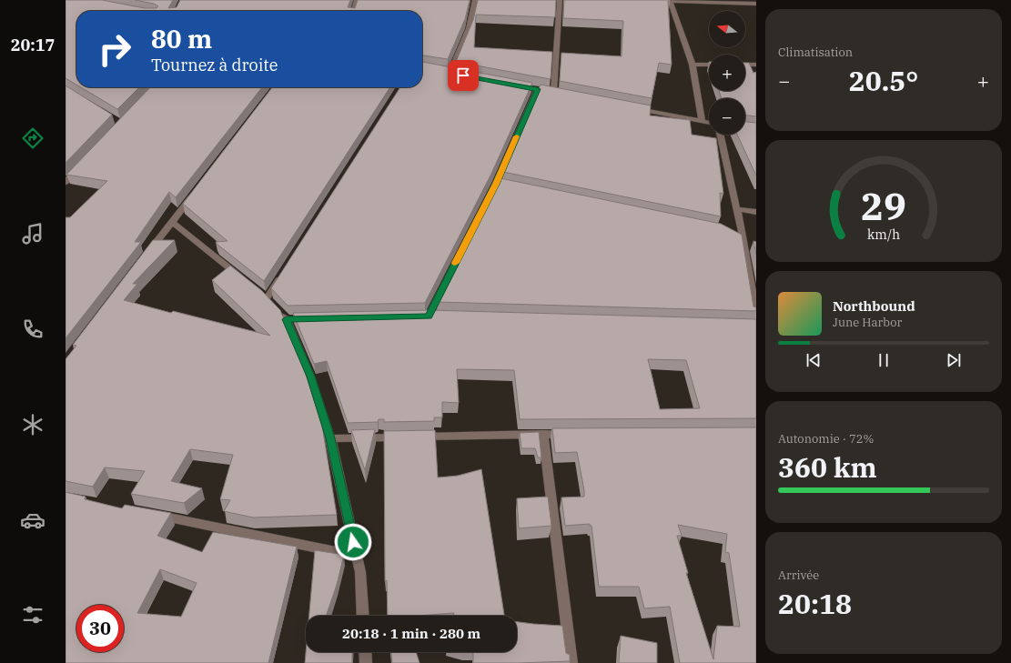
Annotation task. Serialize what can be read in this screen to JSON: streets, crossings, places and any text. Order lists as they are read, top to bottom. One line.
{"north":"left","page":{"tabs":"20:17","tile":["Climatisation",["Autonomie · 72%","360 km"],["Arrivée","20:18"]],"map_buttons":["+","−"],"turn":["80 m","Tournez à droite"],"heat":["−","20.5°","+"],"song":["Northbound","June Harbor"],"limit":"30","trip":"20:18 · 1 min · 280 m","gauge":["29","km/h"]}}
